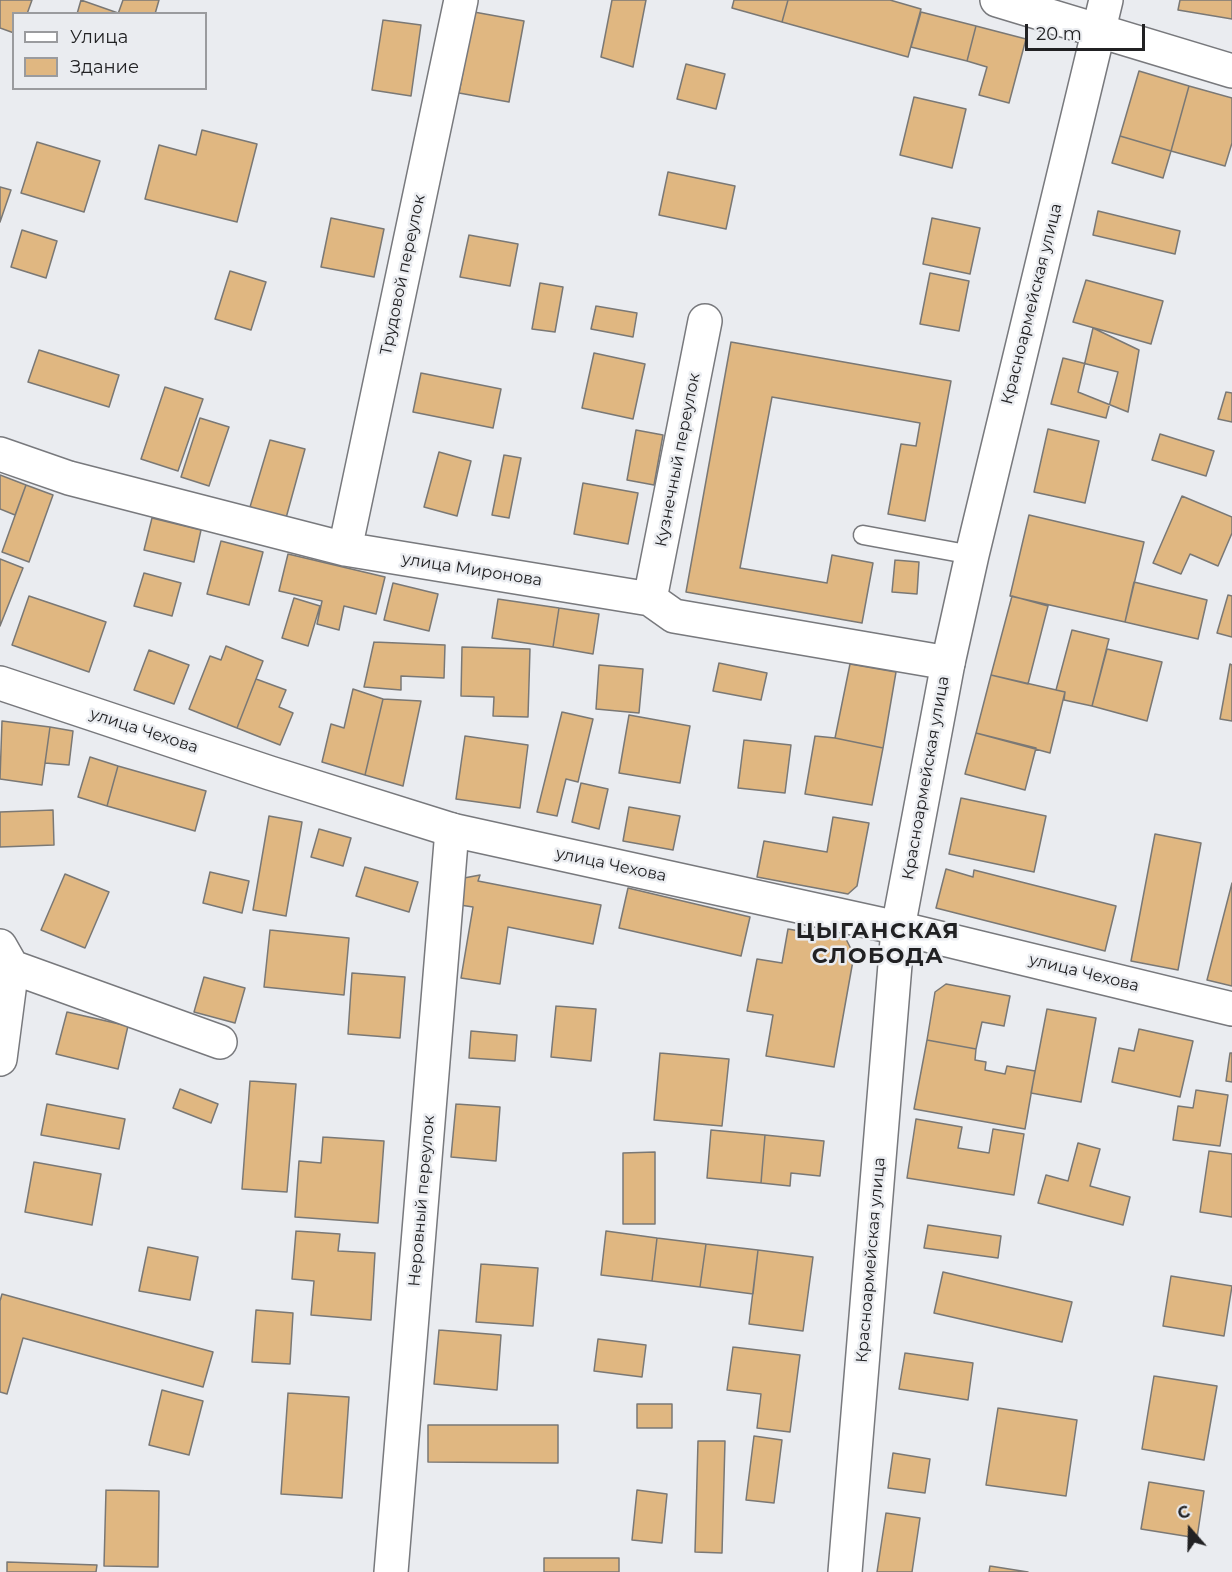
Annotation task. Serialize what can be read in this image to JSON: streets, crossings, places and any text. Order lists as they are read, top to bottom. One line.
{"streets":{"street":["Трудовой переулок","Красноармейская улица","Кузнечный переулок","улица Миронова","улица Чехова","Неровный переулок"]},"crossings":[["Трудовой переулок","улица Миронова"],["Красноармейская улица","улица Миронова"],["Красноармейская улица","улица Чехова"],["Кузнечный переулок","улица Миронова"],["улица Чехова","Неровный переулок"]],"districts":["ЦЫГАНСКАЯ СЛОБОДА"],"legend":["Улица","Здание"],"scale_bar":"20 m","north":"top"}
